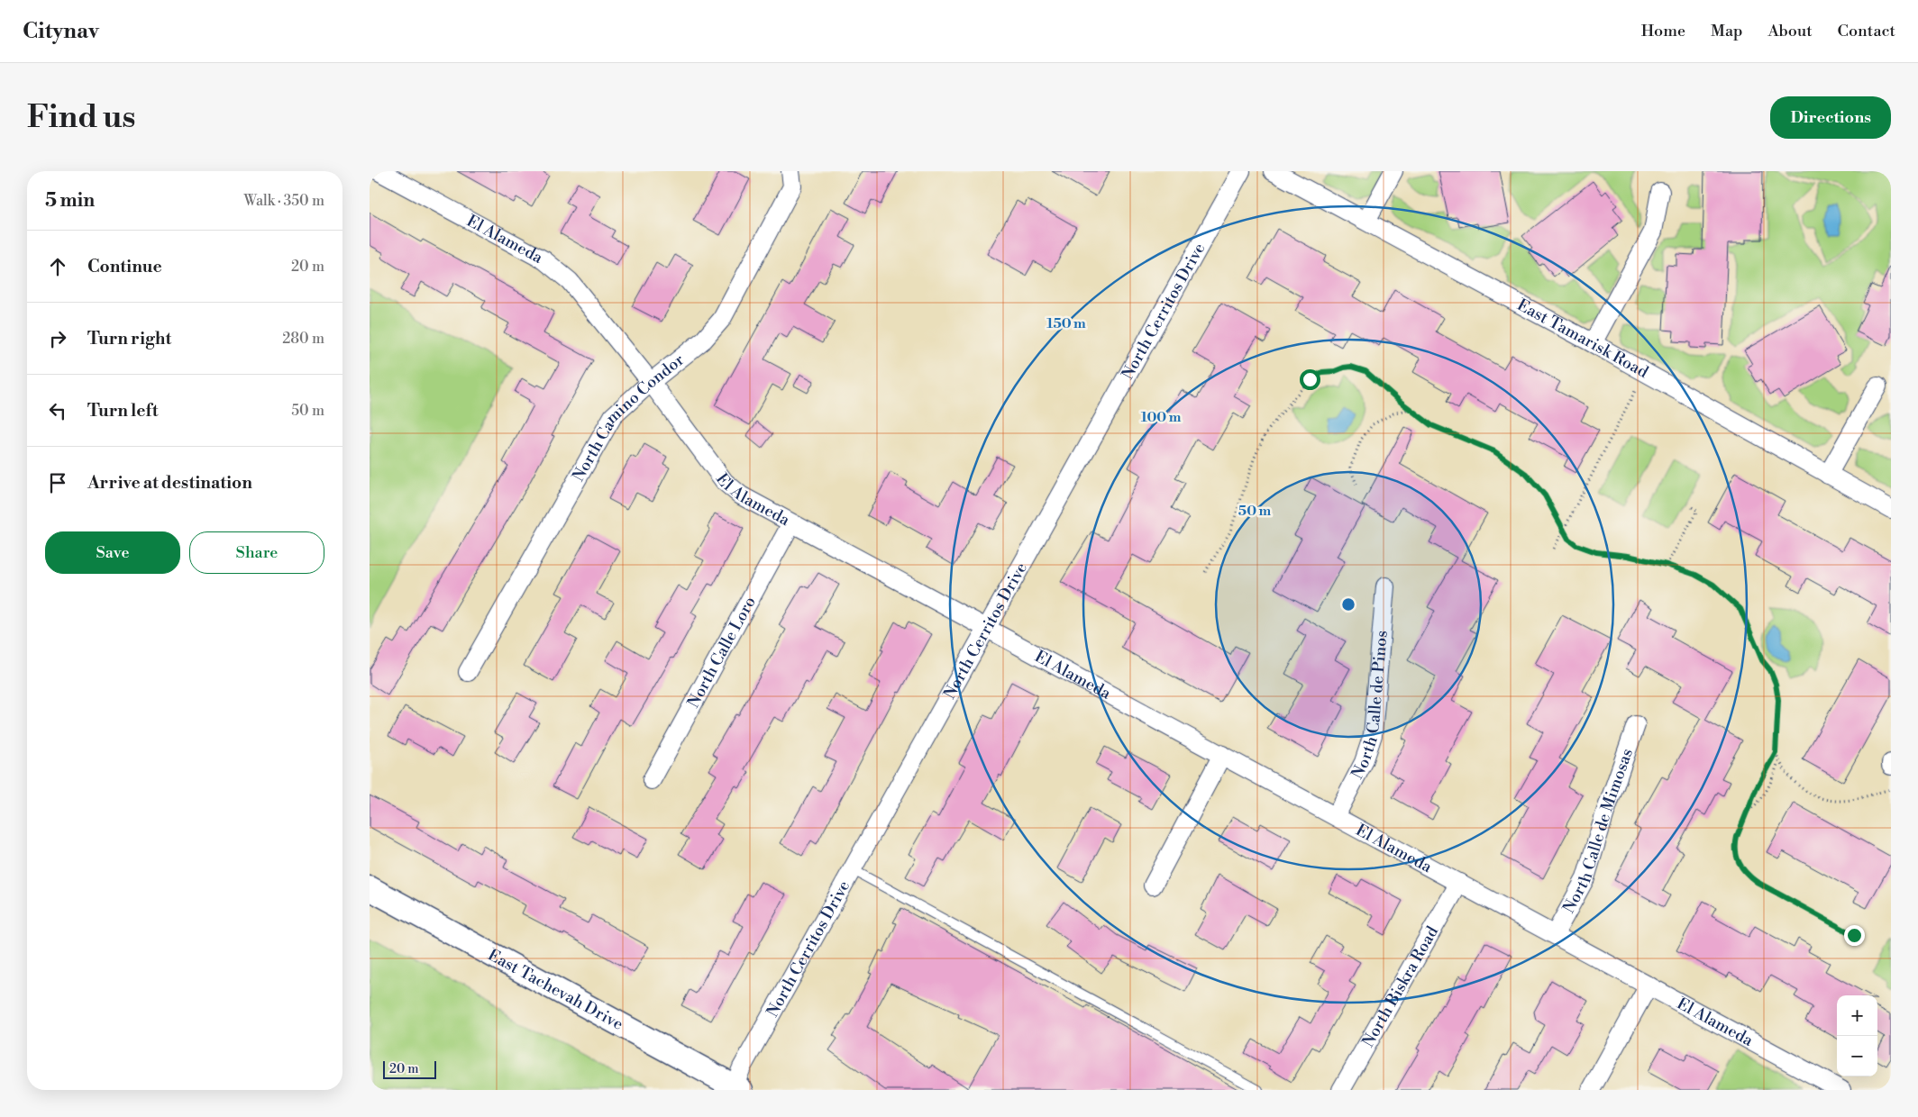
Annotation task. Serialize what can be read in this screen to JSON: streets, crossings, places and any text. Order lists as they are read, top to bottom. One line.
{"streets":{"street":["El Alameda","North Cerritos Drive","East Tamarisk Road","North Camino Condor","North Calle Loro","North Calle de Pinos","North Calle de Mimosas","North Biskra Road","East Tachevah Drive"]},"crossings":[["El Alameda","North Cerritos Drive"],["El Alameda","North Camino Condor"],["El Alameda","North Calle Loro"],["El Alameda","North Calle de Pinos"],["El Alameda","North Calle de Mimosas"],["El Alameda","North Biskra Road"],["North Cerritos Drive","East Tachevah Drive"]],"scale_bar":"20 m","page":{"header":"Citynav","nav":["Home","Map","About","Contact"],"buttons":["Directions",["Save","Share"]],"title":"Find us","heading":["5 min","Walk · 350 m"],"list":[["Continue","20 m"],["Turn right","280 m"],["Turn left","50 m"],"Arrive at destination"],"map_buttons":["+","−"],"scale":"20 m"},"rings":["150 m","100 m","50 m"]}
